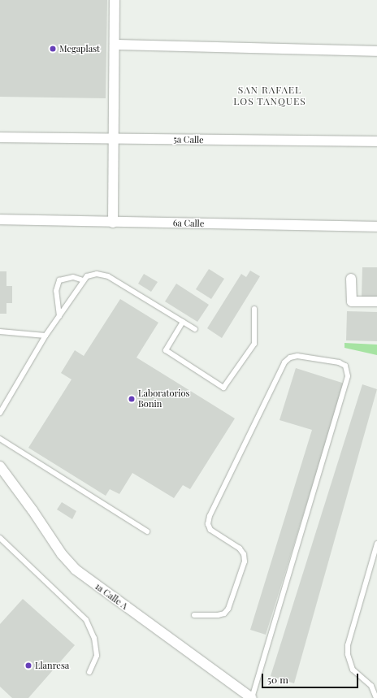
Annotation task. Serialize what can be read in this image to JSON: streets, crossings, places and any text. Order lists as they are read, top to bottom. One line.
{"streets":{"street":["5a Calle","6a Calle","1a Calle A"]},"districts":["SAN RAFAEL LOS TANQUES"],"places":["Megaplast","Laboratorios Bonin","Llanresa"],"scale_bar":"50 m"}
